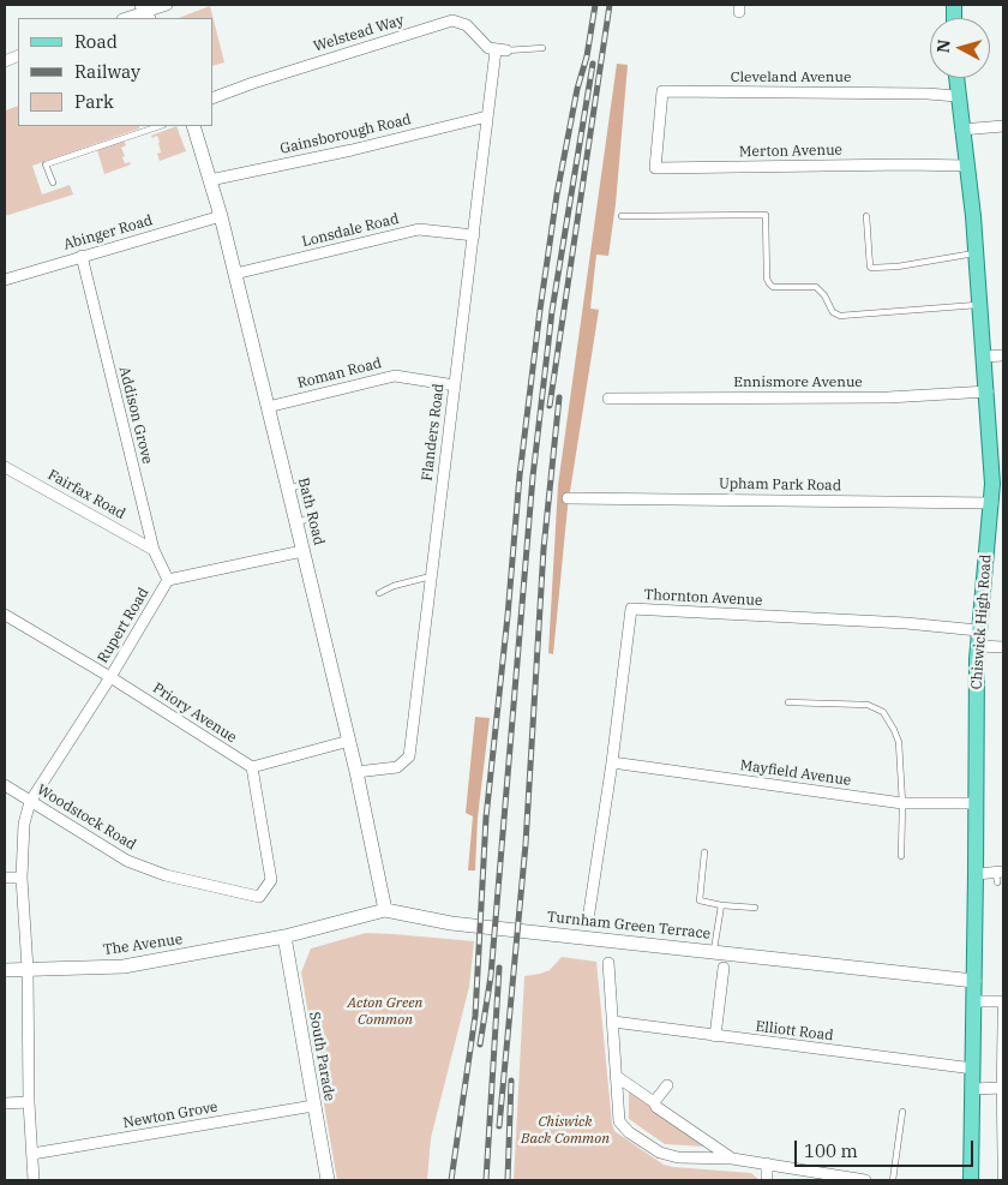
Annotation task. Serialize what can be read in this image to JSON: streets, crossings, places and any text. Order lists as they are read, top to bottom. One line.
{"streets":{"main road":["Bath Road","Chiswick High Road","Turnham Green Terrace","The Avenue","South Parade"],"street":["Welstead Way","Cleveland Avenue","Gainsborough Road","Merton Avenue","Lonsdale Road","Abinger Road","Roman Road","Ennismore Avenue","Addison Grove","Flanders Road","Upham Park Road","Fairfax Road","Thornton Avenue","Rupert Road","Priory Avenue","Mayfield Avenue","Woodstock Road","Elliott Road","Newton Grove"]},"crossings":[["Welstead Way","Flanders Road"],["Cleveland Avenue","Merton Avenue"],["Cleveland Avenue","Chiswick High Road"],["Gainsborough Road","Flanders Road"],["Gainsborough Road","Bath Road"],["Merton Avenue","Chiswick High Road"],["Lonsdale Road","Flanders Road"],["Lonsdale Road","Bath Road"],["Abinger Road","Addison Grove"],["Abinger Road","Bath Road"],["Roman Road","Flanders Road"],["Roman Road","Bath Road"],["Ennismore Avenue","Chiswick High Road"],["Addison Grove","Fairfax Road"],["Addison Grove","Rupert Road"],["Flanders Road","Bath Road"],["Upham Park Road","Chiswick High Road"],["Bath Road","Rupert Road"],["Bath Road","Turnham Green Terrace"],["Thornton Avenue","Chiswick High Road"],["Thornton Avenue","Mayfield Avenue"],["Chiswick High Road","Mayfield Avenue"],["Chiswick High Road","Turnham Green Terrace"],["Chiswick High Road","Elliott Road"],["Rupert Road","Priory Avenue"],["Rupert Road","Woodstock Road"],["Priory Avenue","Woodstock Road"],["Turnham Green Terrace","The Avenue"],["Turnham Green Terrace","South Parade"],["The Avenue","South Parade"],["South Parade","Newton Grove"]],"parks":["Acton Green Common","Chiswick Back Common"],"legend":["Road","Railway","Park"],"scale_bar":"100 m","north":"left"}
